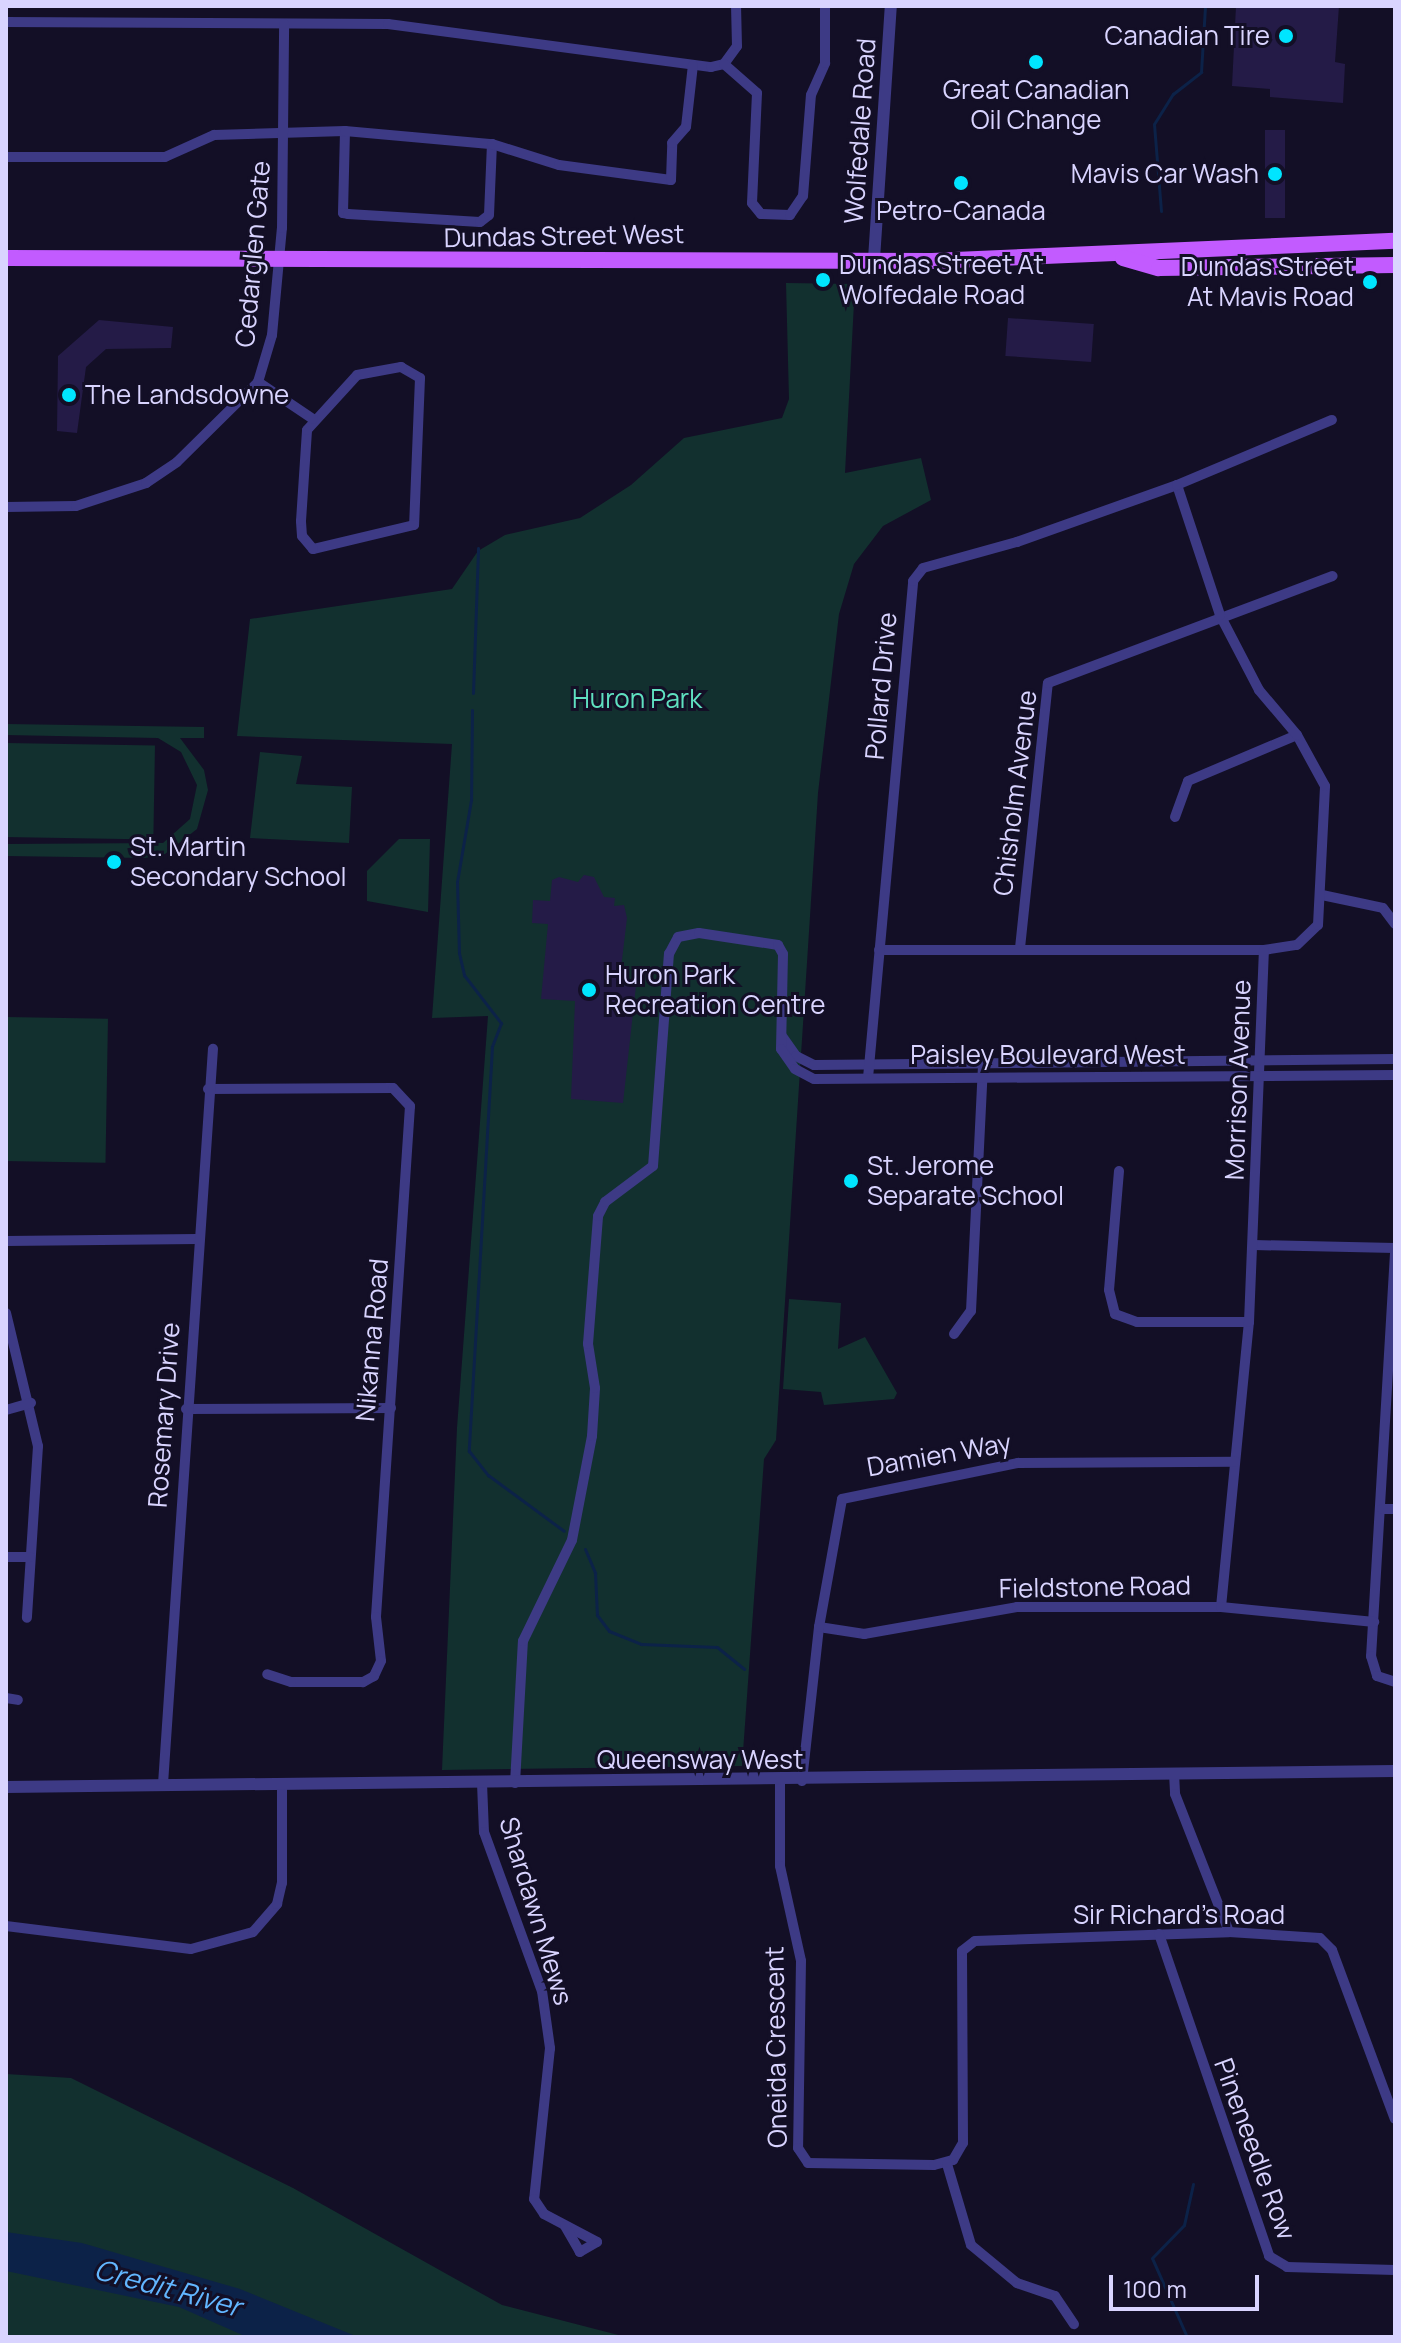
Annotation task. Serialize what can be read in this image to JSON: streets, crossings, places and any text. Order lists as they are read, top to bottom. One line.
{"streets":{"main road":["Dundas Street West"],"street":["Wolfedale Road","Cedarglen Gate","Pollard Drive","Chisholm Avenue","Paisley Boulevard West","Morrison Avenue","Nikanna Road","Rosemary Drive","Damien Way","Fieldstone Road","Queensway West","Shardawn Mews","Sir Richard's Road","Oneida Crescent","Pineneedle Row"]},"crossings":[["Wolfedale Road","Dundas Street West"],["Dundas Street West","Cedarglen Gate"],["Pollard Drive","Paisley Boulevard West"],["Pollard Drive","Morrison Avenue"],["Chisholm Avenue","Morrison Avenue"],["Paisley Boulevard West","Morrison Avenue"],["Paisley Boulevard West","Queensway West"],["Morrison Avenue","Damien Way"],["Morrison Avenue","Fieldstone Road"],["Nikanna Road","Rosemary Drive"],["Rosemary Drive","Queensway West"],["Damien Way","Fieldstone Road"],["Damien Way","Queensway West"],["Queensway West","Shardawn Mews"],["Queensway West","Oneida Crescent"],["Sir Richard's Road","Oneida Crescent"],["Sir Richard's Road","Pineneedle Row"]],"water":["Credit River"],"parks":["Huron Park"],"places":["Canadian Tire","Great Canadian Oil Change","Mavis Car Wash","Petro-Canada","Dundas Street At Wolfedale Road","Dundas Street At Mavis Road","The Landsdowne","St. Martin Secondary School","Huron Park Recreation Centre","St. Jerome Separate School"],"scale_bar":"100 m"}
